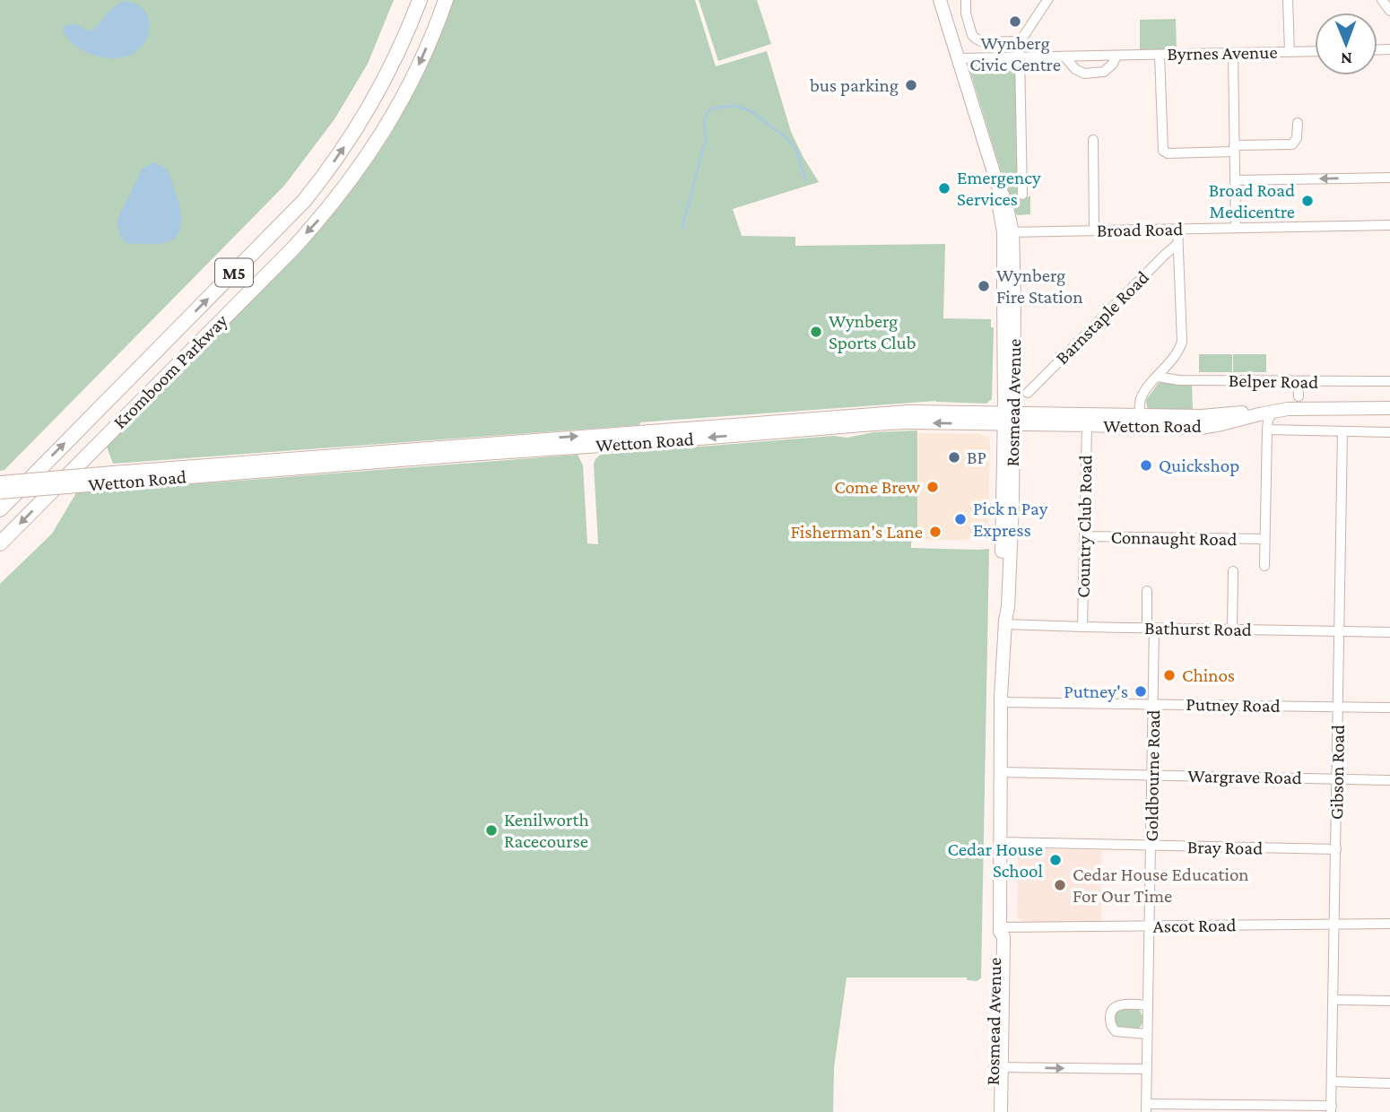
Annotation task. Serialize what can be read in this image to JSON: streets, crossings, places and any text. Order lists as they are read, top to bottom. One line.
{"streets":{"highway":["M5","Kromboom Parkway"],"main road":["Rosmead Avenue","Wetton Road"],"street":["Byrnes Avenue","Broad Road","Barnstaple Road","Belper Road","Country Club Road","Connaught Road","Bathurst Road","Putney Road","Gibson Road","Goldbourne Road","Wargrave Road","Bray Road","Ascot Road"]},"crossings":[["Byrnes Avenue","Rosmead Avenue"],["Broad Road","Rosmead Avenue"],["Rosmead Avenue","Wetton Road"],["Rosmead Avenue","Bathurst Road"],["Rosmead Avenue","Putney Road"],["Rosmead Avenue","Wargrave Road"],["Rosmead Avenue","Bray Road"],["Rosmead Avenue","Ascot Road"],["Wetton Road","Country Club Road"],["Wetton Road","Connaught Road"],["Country Club Road","Connaught Road"],["Country Club Road","Bathurst Road"],["Bathurst Road","Gibson Road"],["Bathurst Road","Goldbourne Road"],["Putney Road","Gibson Road"],["Putney Road","Goldbourne Road"],["Gibson Road","Wargrave Road"],["Gibson Road","Bray Road"],["Gibson Road","Ascot Road"],["Goldbourne Road","Wargrave Road"],["Goldbourne Road","Bray Road"],["Goldbourne Road","Ascot Road"]],"places":["Wynberg Civic Centre","bus parking","Emergency Services","Broad Road Medicentre","Wynberg Fire Station","Wynberg Sports Club","BP","Quickshop","Come Brew","Pick n Pay Express","Fisherman's Lane","Chinos","Putney's","Kenilworth Racecourse","Cedar House School","Cedar House Education For Our Time"],"north":"bottom"}
